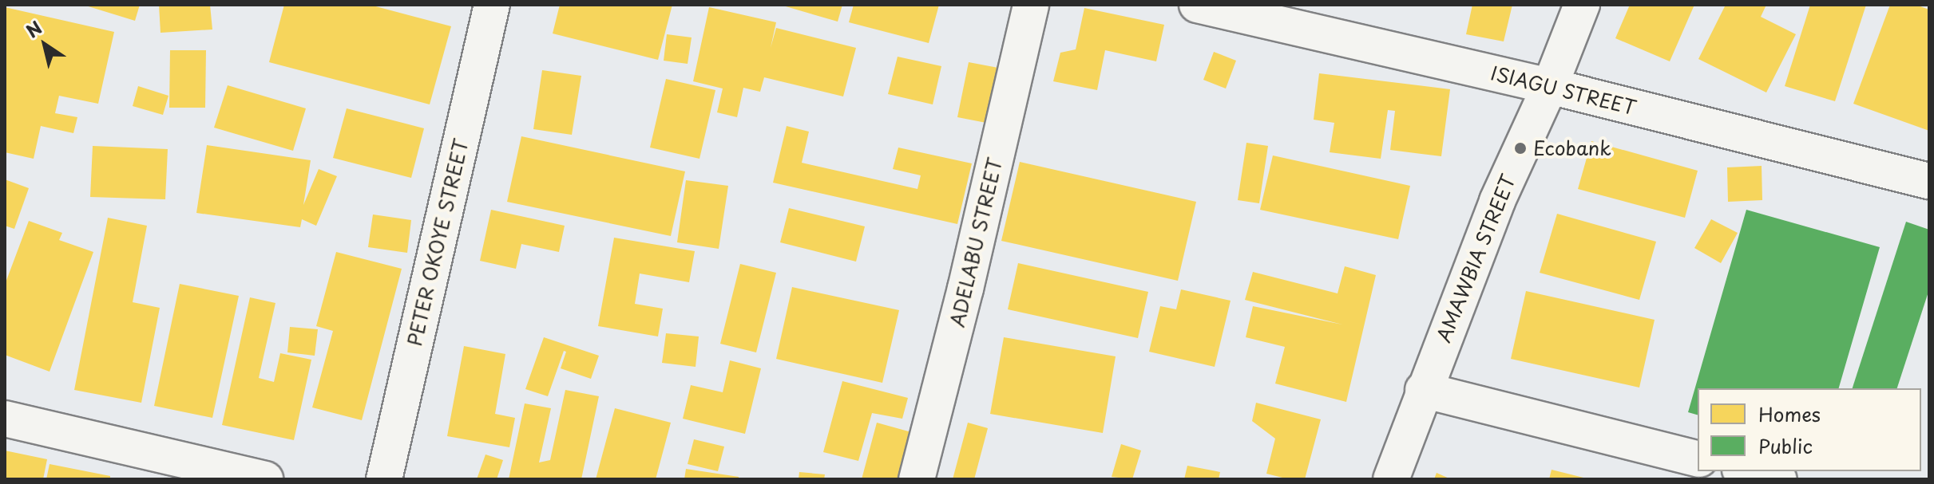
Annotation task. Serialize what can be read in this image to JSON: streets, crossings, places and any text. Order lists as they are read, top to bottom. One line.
{"streets":{"street":["ISIAGU STREET","PETER OKOYE STREET","ADELABU STREET","AMAWBIA STREET"]},"crossings":[["ISIAGU STREET","AMAWBIA STREET"]],"places":["Ecobank"],"legend":["Homes","Public"],"north":"top left"}
